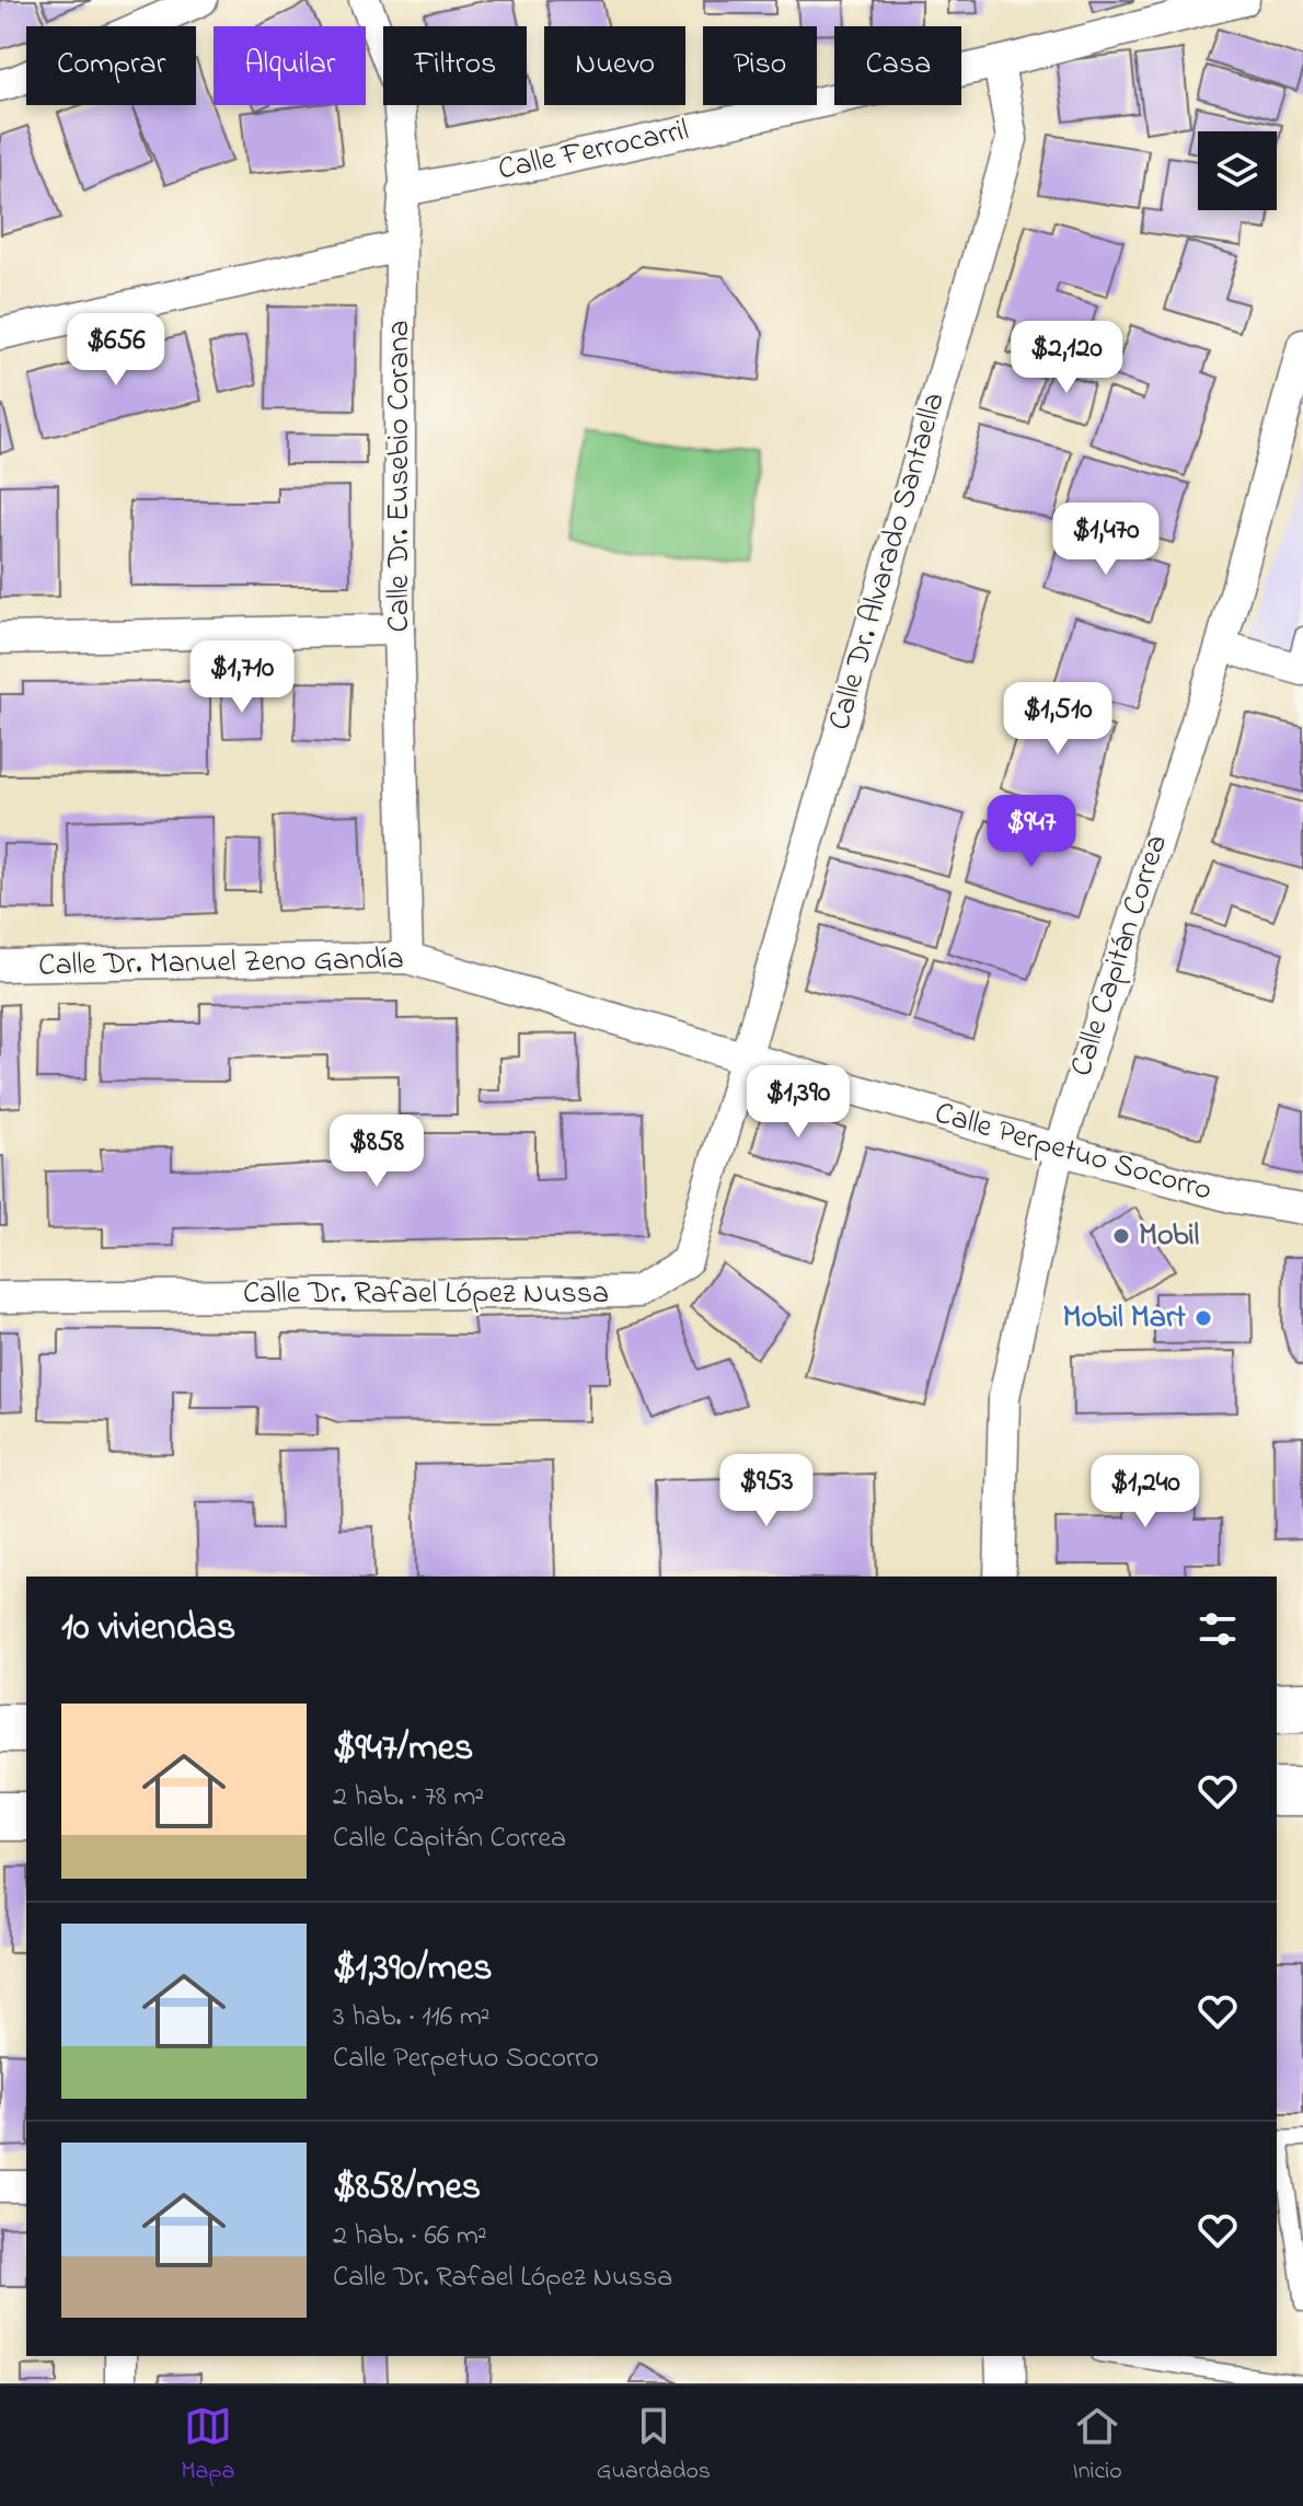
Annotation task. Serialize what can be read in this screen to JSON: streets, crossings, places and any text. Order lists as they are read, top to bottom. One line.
{"streets":{"street":["Calle Ferrocarril","Calle Dr. Eusebio Corana","Calle Dr. Alvarado Santaella","Calle Capitán Correa","Calle Dr. Manuel Zeno Gandía","Calle Perpetuo Socorro","Calle Dr. Rafael López Nussa"]},"crossings":[["Calle Ferrocarril","Calle Dr. Eusebio Corana"],["Calle Ferrocarril","Calle Dr. Alvarado Santaella"],["Calle Dr. Eusebio Corana","Calle Dr. Manuel Zeno Gandía"],["Calle Dr. Alvarado Santaella","Calle Dr. Manuel Zeno Gandía"],["Calle Dr. Alvarado Santaella","Calle Perpetuo Socorro"],["Calle Dr. Alvarado Santaella","Calle Dr. Rafael López Nussa"],["Calle Capitán Correa","Calle Perpetuo Socorro"],["Calle Dr. Manuel Zeno Gandía","Calle Perpetuo Socorro"],["Calle Dr. Manuel Zeno Gandía","Calle Dr. Rafael López Nussa"],["Calle Perpetuo Socorro","Calle Dr. Rafael López Nussa"]],"places":["Mobil","Mobil Mart"],"page":{"chip":["Comprar","Alquilar","Filtros","Nuevo","Piso","Casa"],"price":["$656","$2,120","$1,470","$1,710","$1,510","$947","$1,390","$858","$953","$1,240"],"heading":"10 viviendas","list":[{"name":"$947/mes","note":"2 hab. · 78 m² · Calle Capitán Correa"},{"name":"$1,390/mes","note":"3 hab. · 116 m² · Calle Perpetuo Socorro"},{"name":"$858/mes","note":"2 hab. · 66 m² · Calle Dr. Rafael López Nussa"}],"tabs":["Mapa","Guardados","Inicio"]}}
